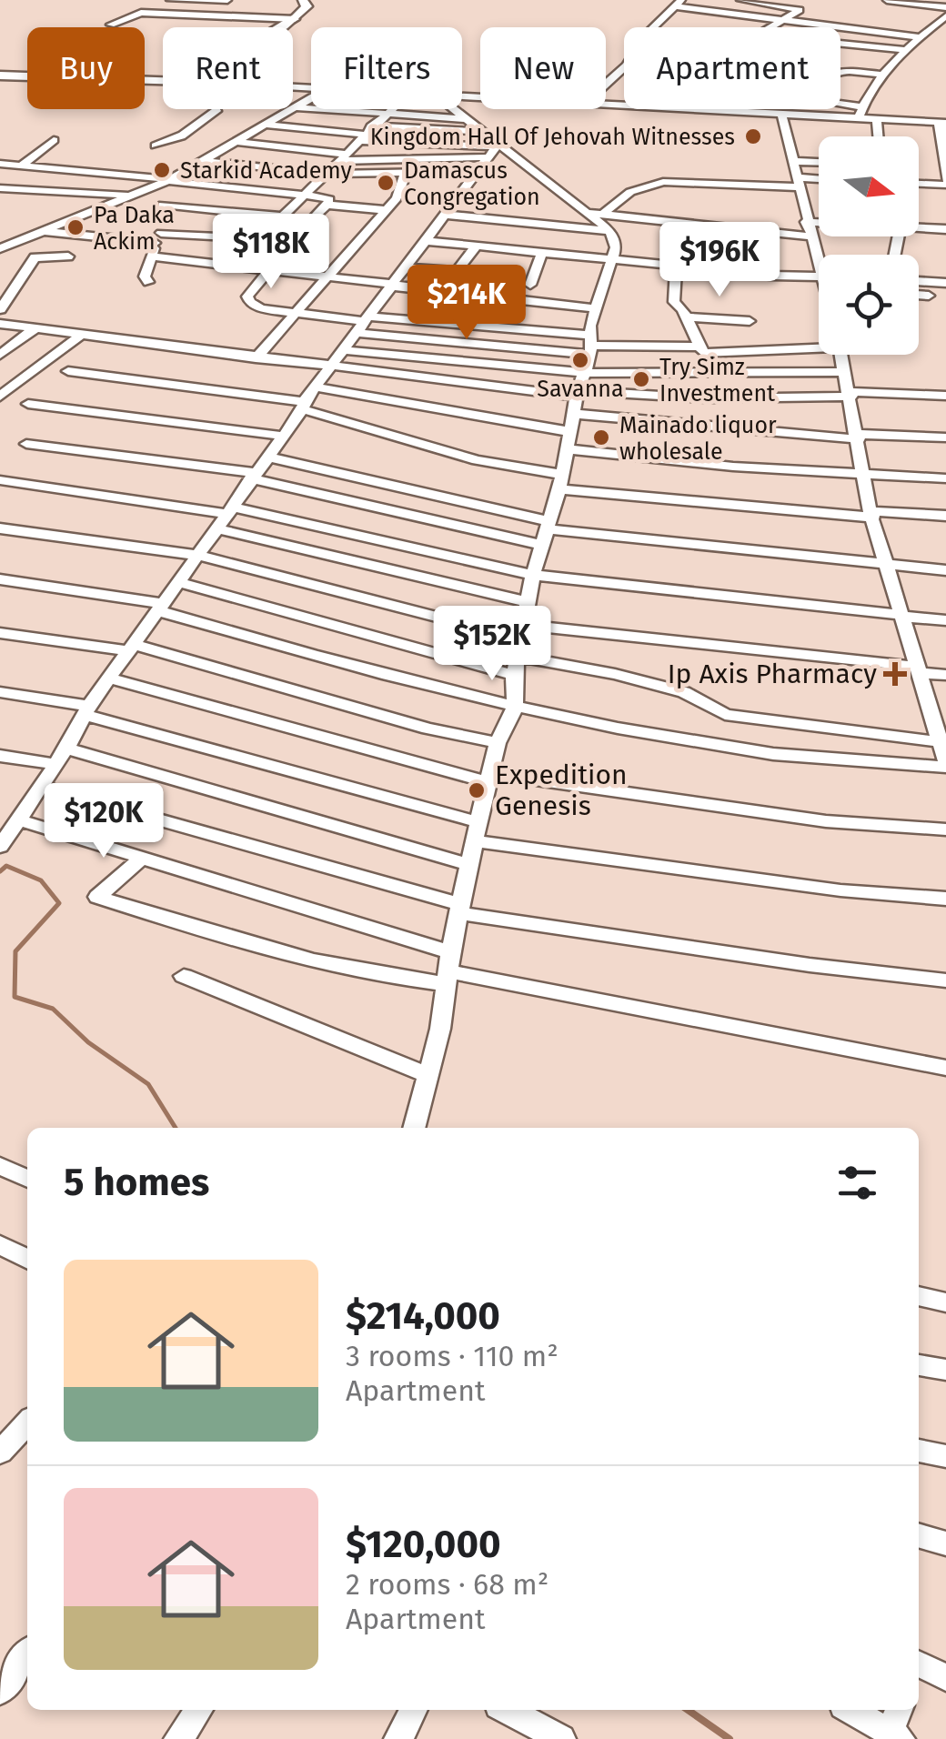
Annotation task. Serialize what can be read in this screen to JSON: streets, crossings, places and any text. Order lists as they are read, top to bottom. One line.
{"places":{"other":["Kingdom Hall Of Jehovah Witnesses","Starkid Academy","Damascus Congregation","Pa Daka Ackim","Savanna","Try Simz Investment","Mainado liquor wholesale","Expedition Genesis"],"health":["Ip Axis Pharmacy"]},"north":"right","page":{"chip":["Buy","Rent","Filters","New","Apartment"],"price":["$118K","$196K","$214K","$152K","$120K"],"heading":"5 homes","list":[{"name":"$214,000","note":"3 rooms · 110 m² · Apartment"},{"name":"$120,000","note":"2 rooms · 68 m² · Apartment"}]}}
